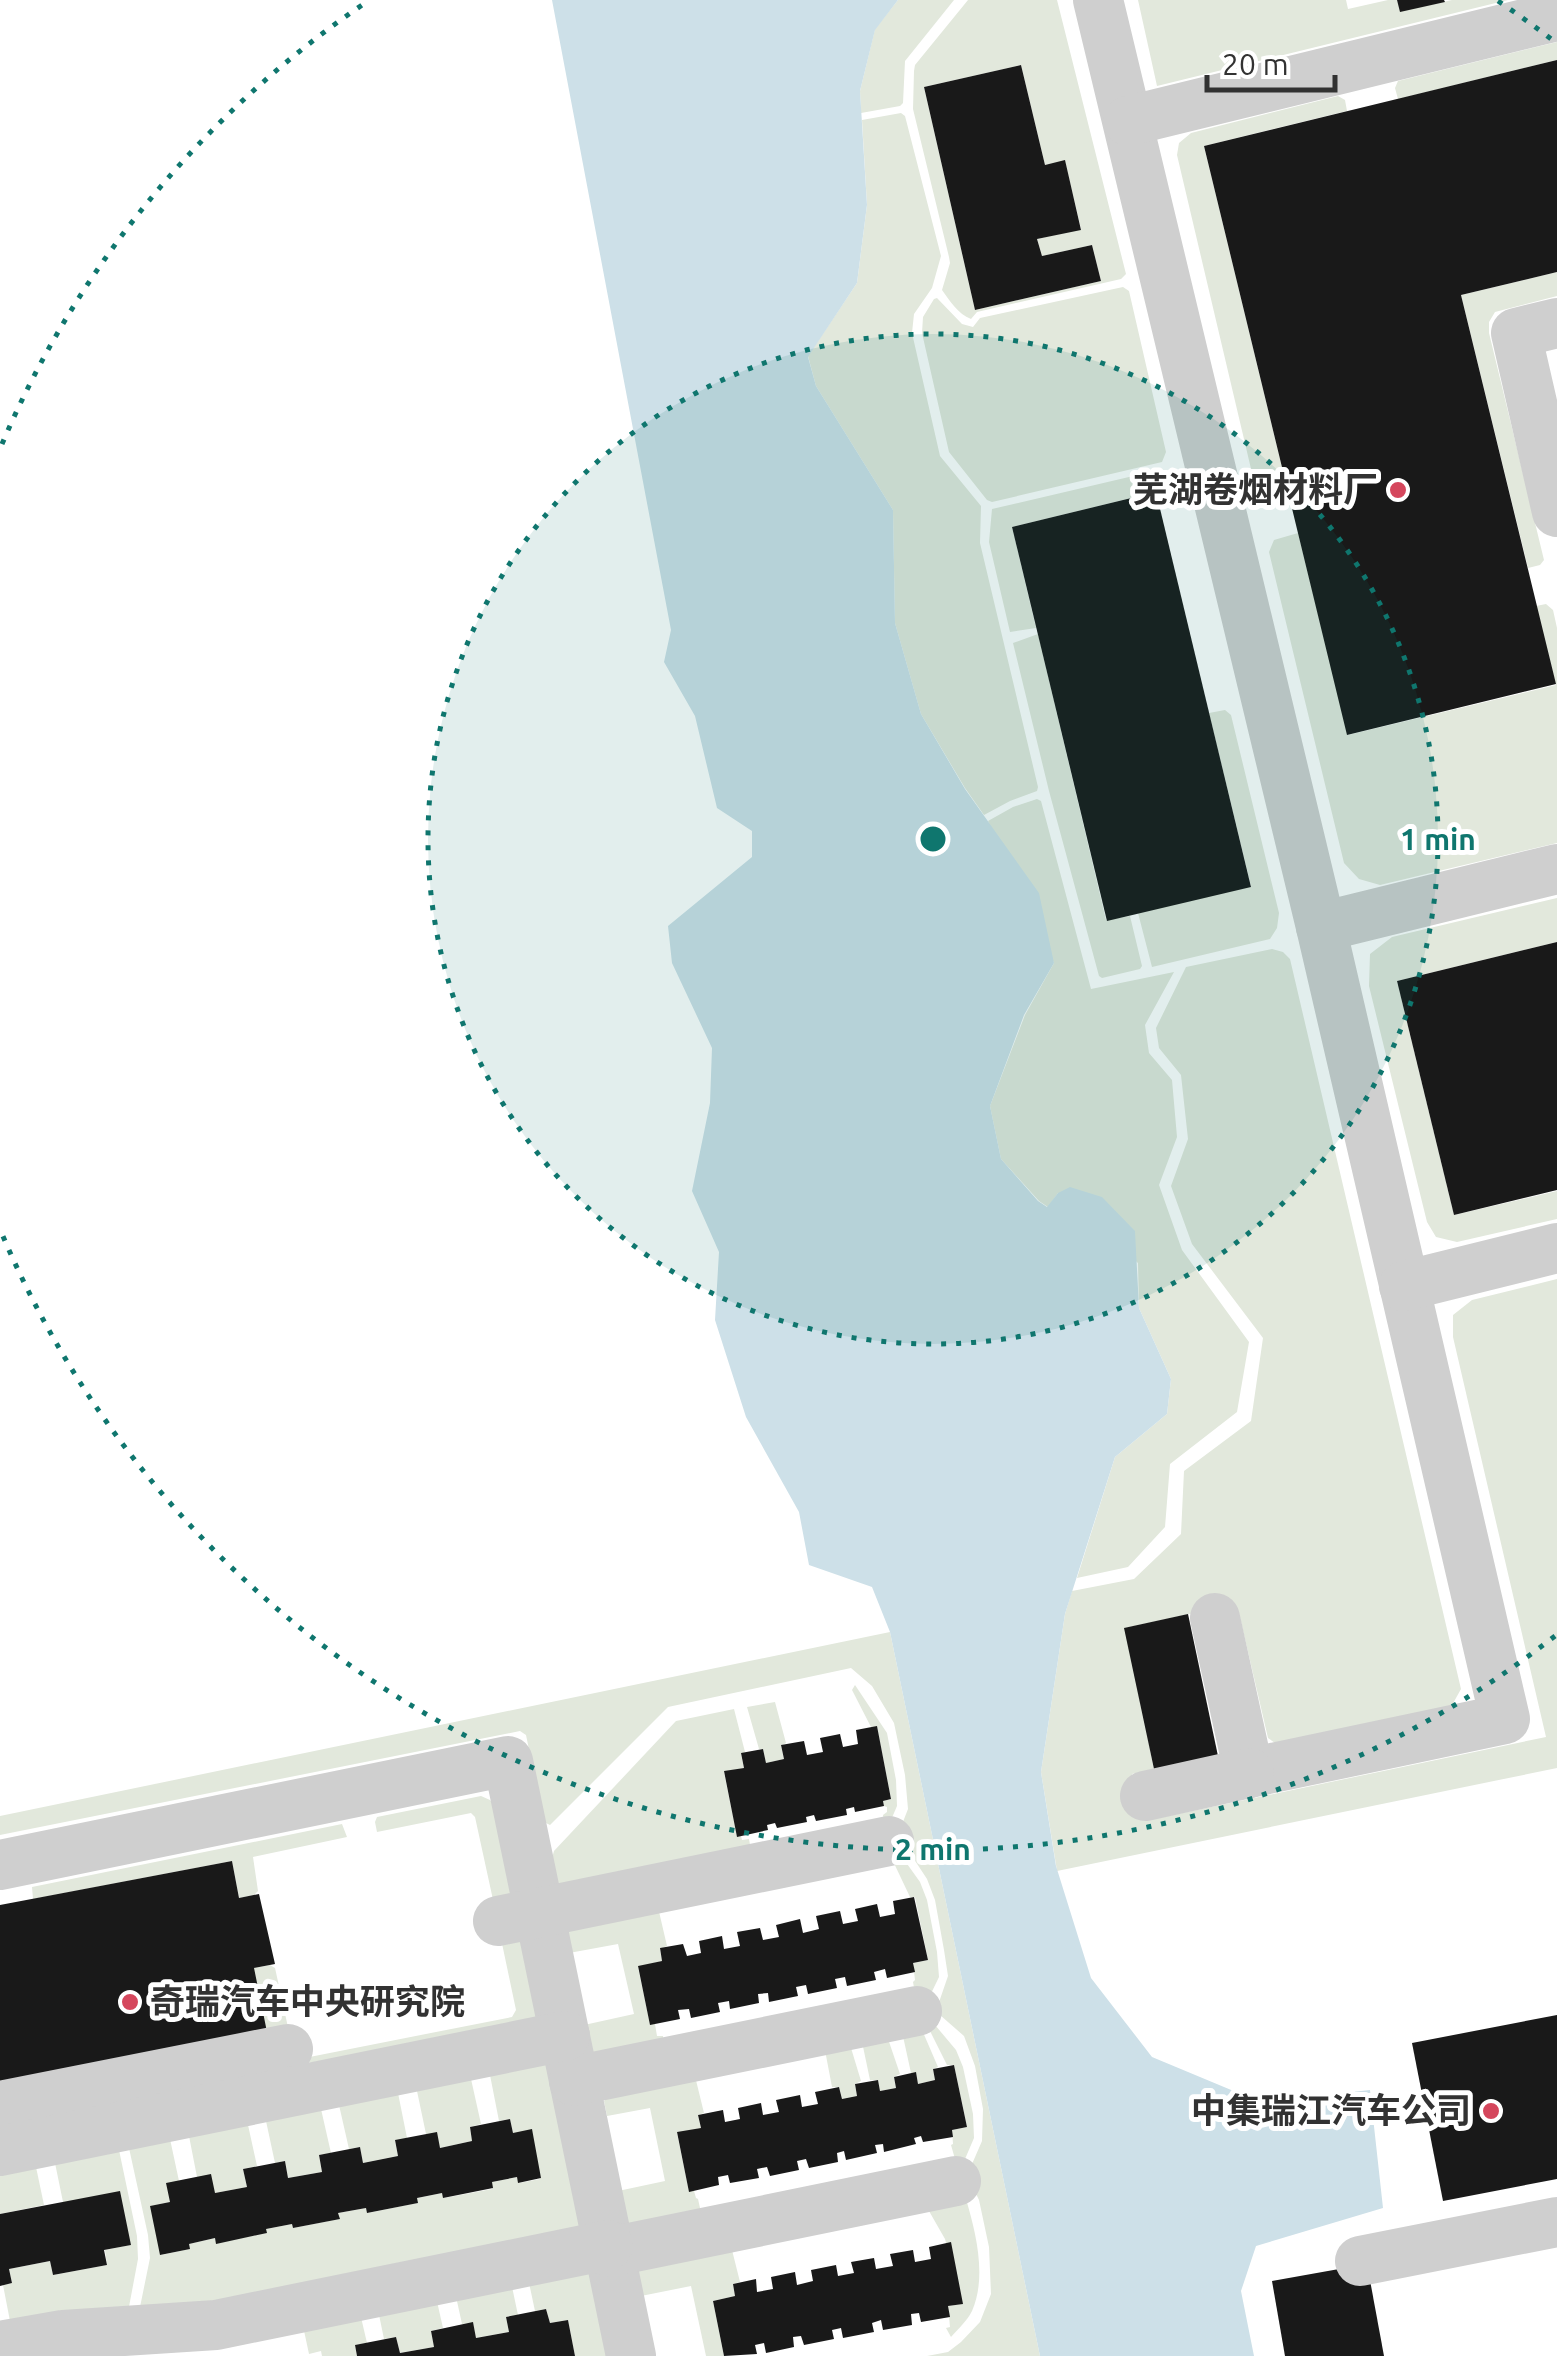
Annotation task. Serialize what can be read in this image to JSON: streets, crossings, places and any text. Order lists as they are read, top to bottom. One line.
{"places":["芜湖卷烟材料厂","奇瑞汽车中央研究院","中集瑞江汽车公司"],"scale_bar":"20 m","rings":["1 min","2 min"]}
